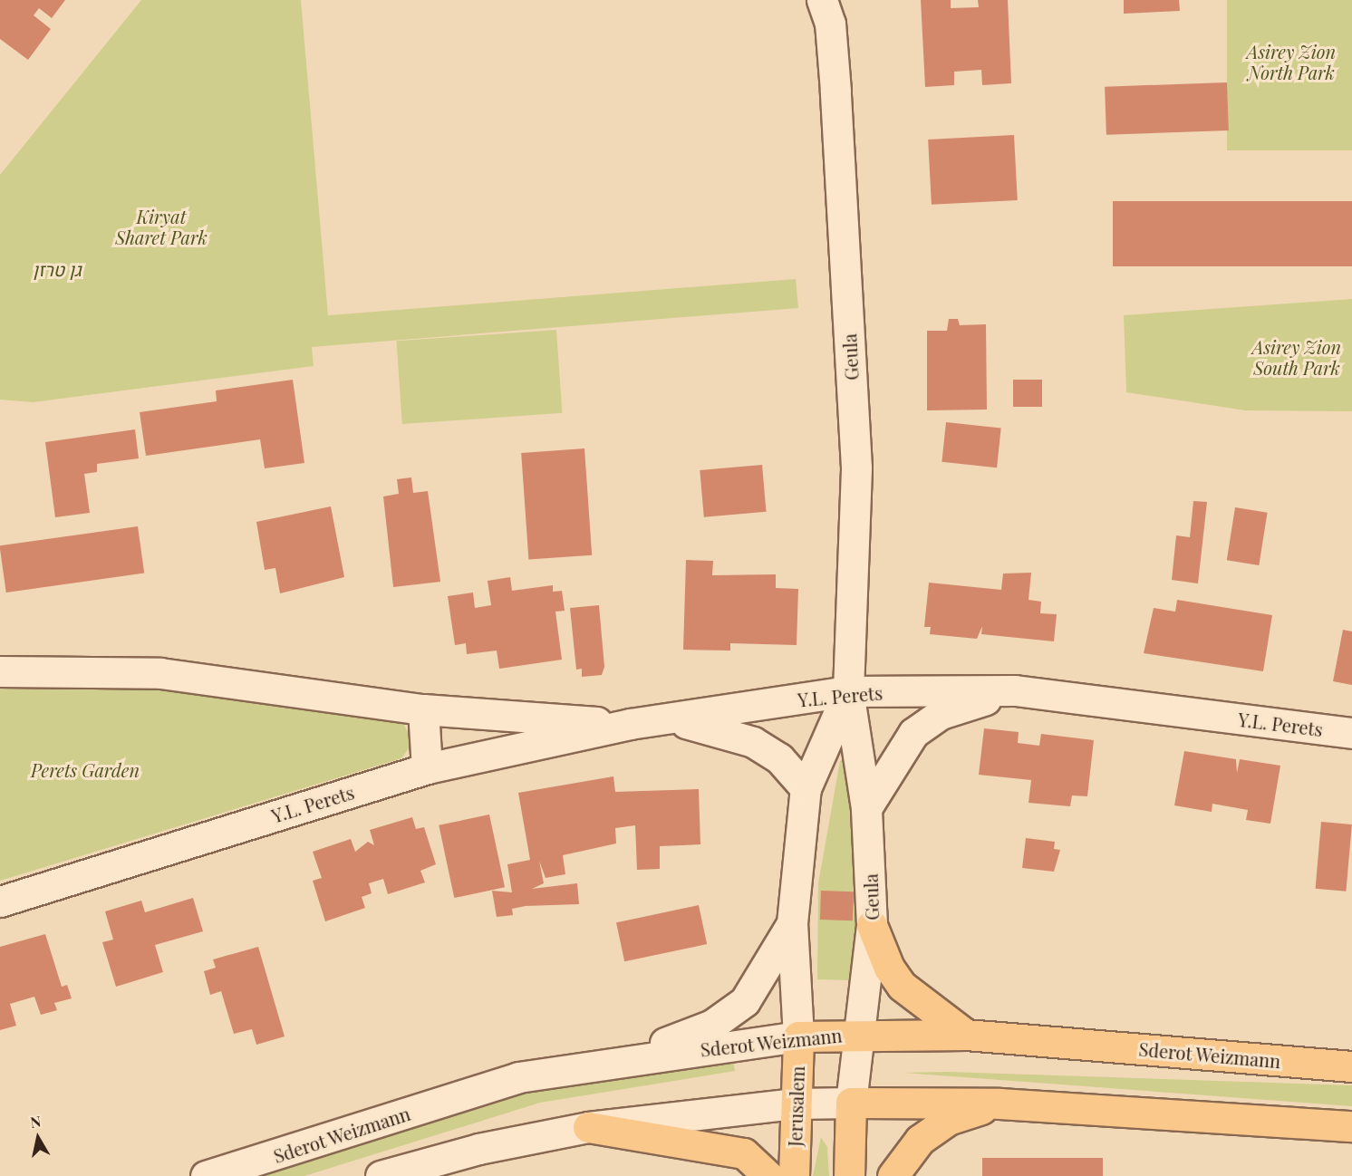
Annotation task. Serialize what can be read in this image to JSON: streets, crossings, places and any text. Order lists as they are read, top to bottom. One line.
{"streets":{"main road":["Sderot Weizmann","Jerusalem"],"street":["Geula","Y.L. Perets"]},"crossings":[["Geula","Y.L. Perets"],["Geula","Sderot Weizmann"],["Geula","Jerusalem"],["Sderot Weizmann","Jerusalem"]],"parks":["Asirey Zion North Park","Kiryat Sharet Park","גן טרזן","Asirey Zion South Park","Perets Garden"],"north":"top"}
